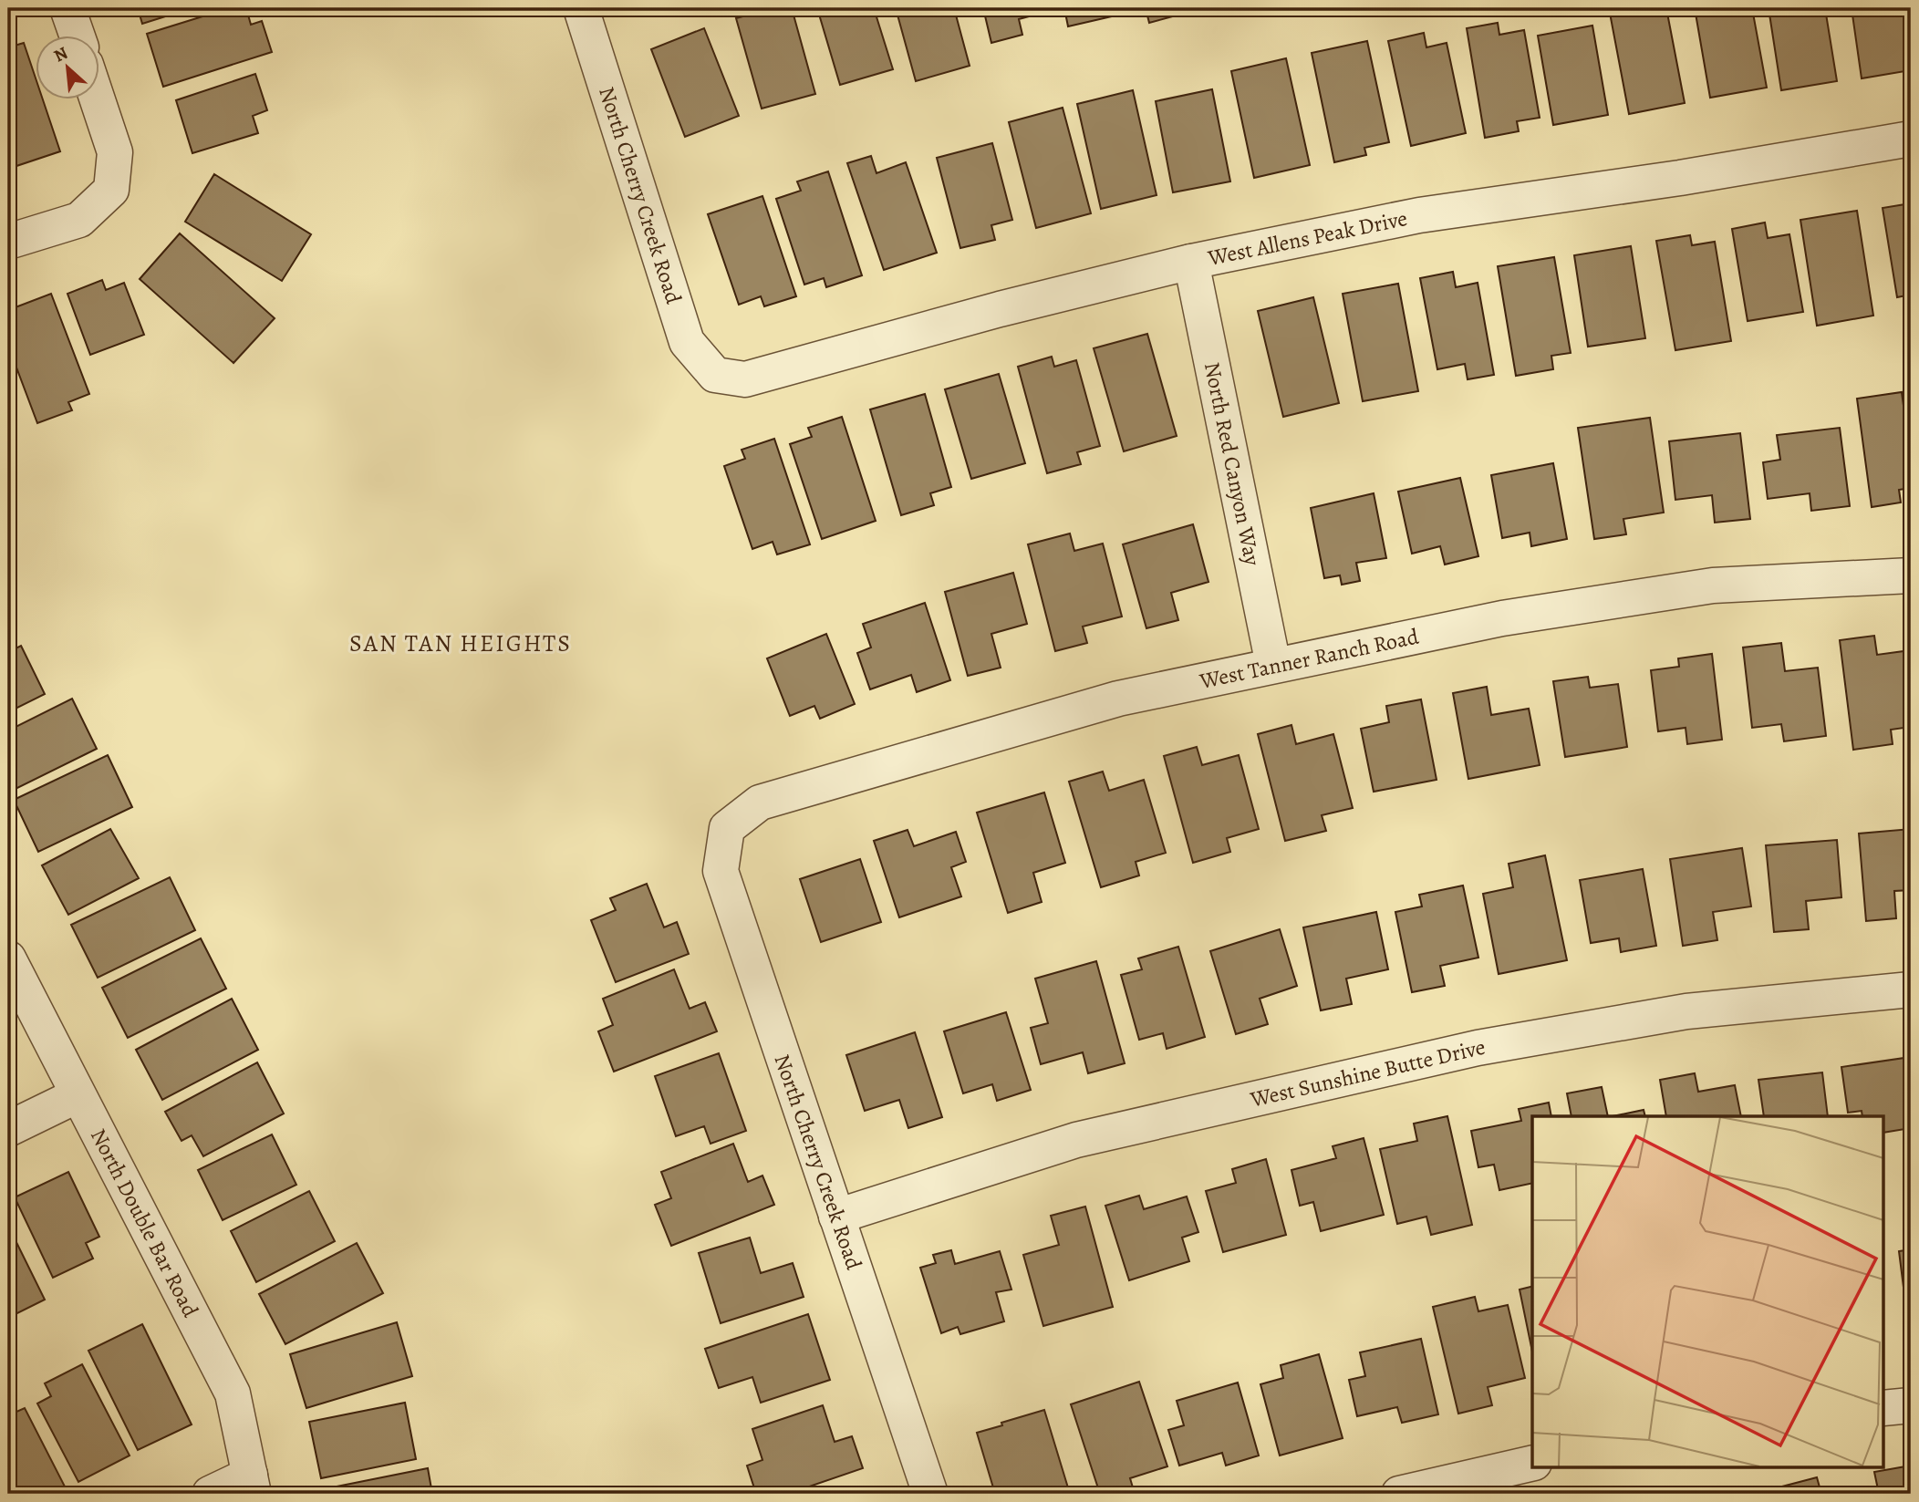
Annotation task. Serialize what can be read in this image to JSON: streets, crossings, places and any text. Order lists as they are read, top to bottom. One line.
{"streets":{"street":["North Cherry Creek Road","West Allens Peak Drive","North Red Canyon Way","West Tanner Ranch Road","West Sunshine Butte Drive","North Double Bar Road"]},"crossings":[["North Cherry Creek Road","West Allens Peak Drive"],["North Cherry Creek Road","West Tanner Ranch Road"],["North Cherry Creek Road","West Sunshine Butte Drive"],["West Allens Peak Drive","North Red Canyon Way"],["North Red Canyon Way","West Tanner Ranch Road"]],"districts":["SAN TAN HEIGHTS"],"north":"top left"}
